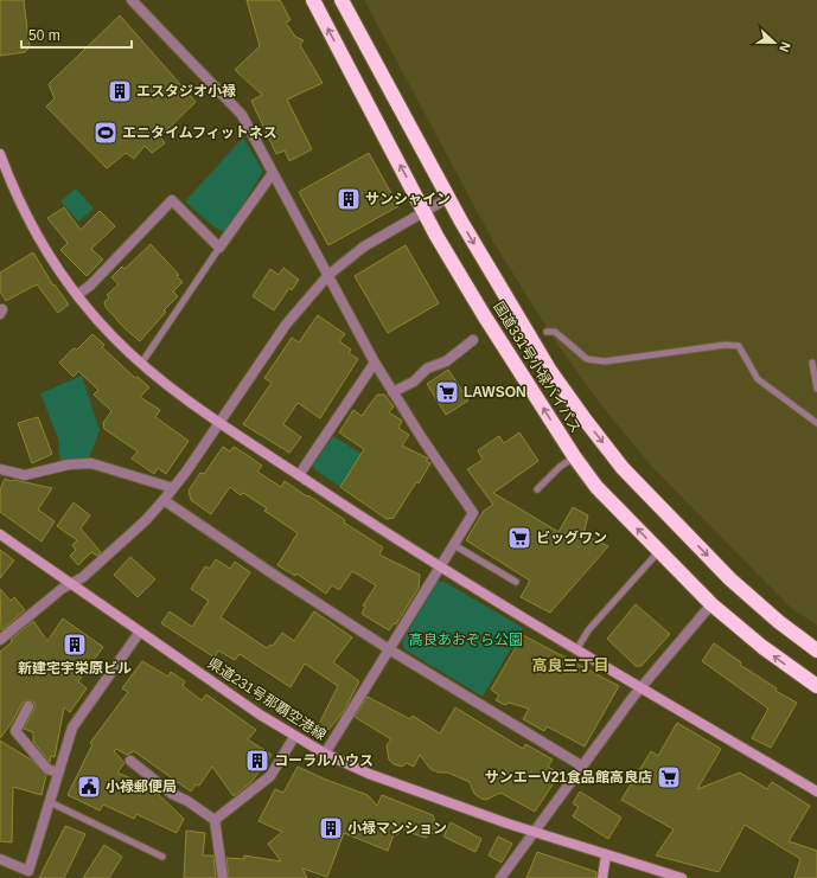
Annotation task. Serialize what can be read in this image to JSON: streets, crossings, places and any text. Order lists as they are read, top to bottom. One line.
{"streets":{"highway":["国道331号小禄バイパス"],"street":["県道231号那覇空港線"]},"districts":["高良三丁目"],"parks":["高良あおぞら公園"],"places":{"building":["エスタジオ小禄","サンシャイン","新建宅宇栄原ビル","コーラルハウス","小禄マンション"],"sports":["エニタイムフィットネス"],"supermarket":["LAWSON","ビッグワン","サンエーV21食品館高良店"],"public building":["小禄郵便局"]},"scale_bar":"50 m","north":"right"}
